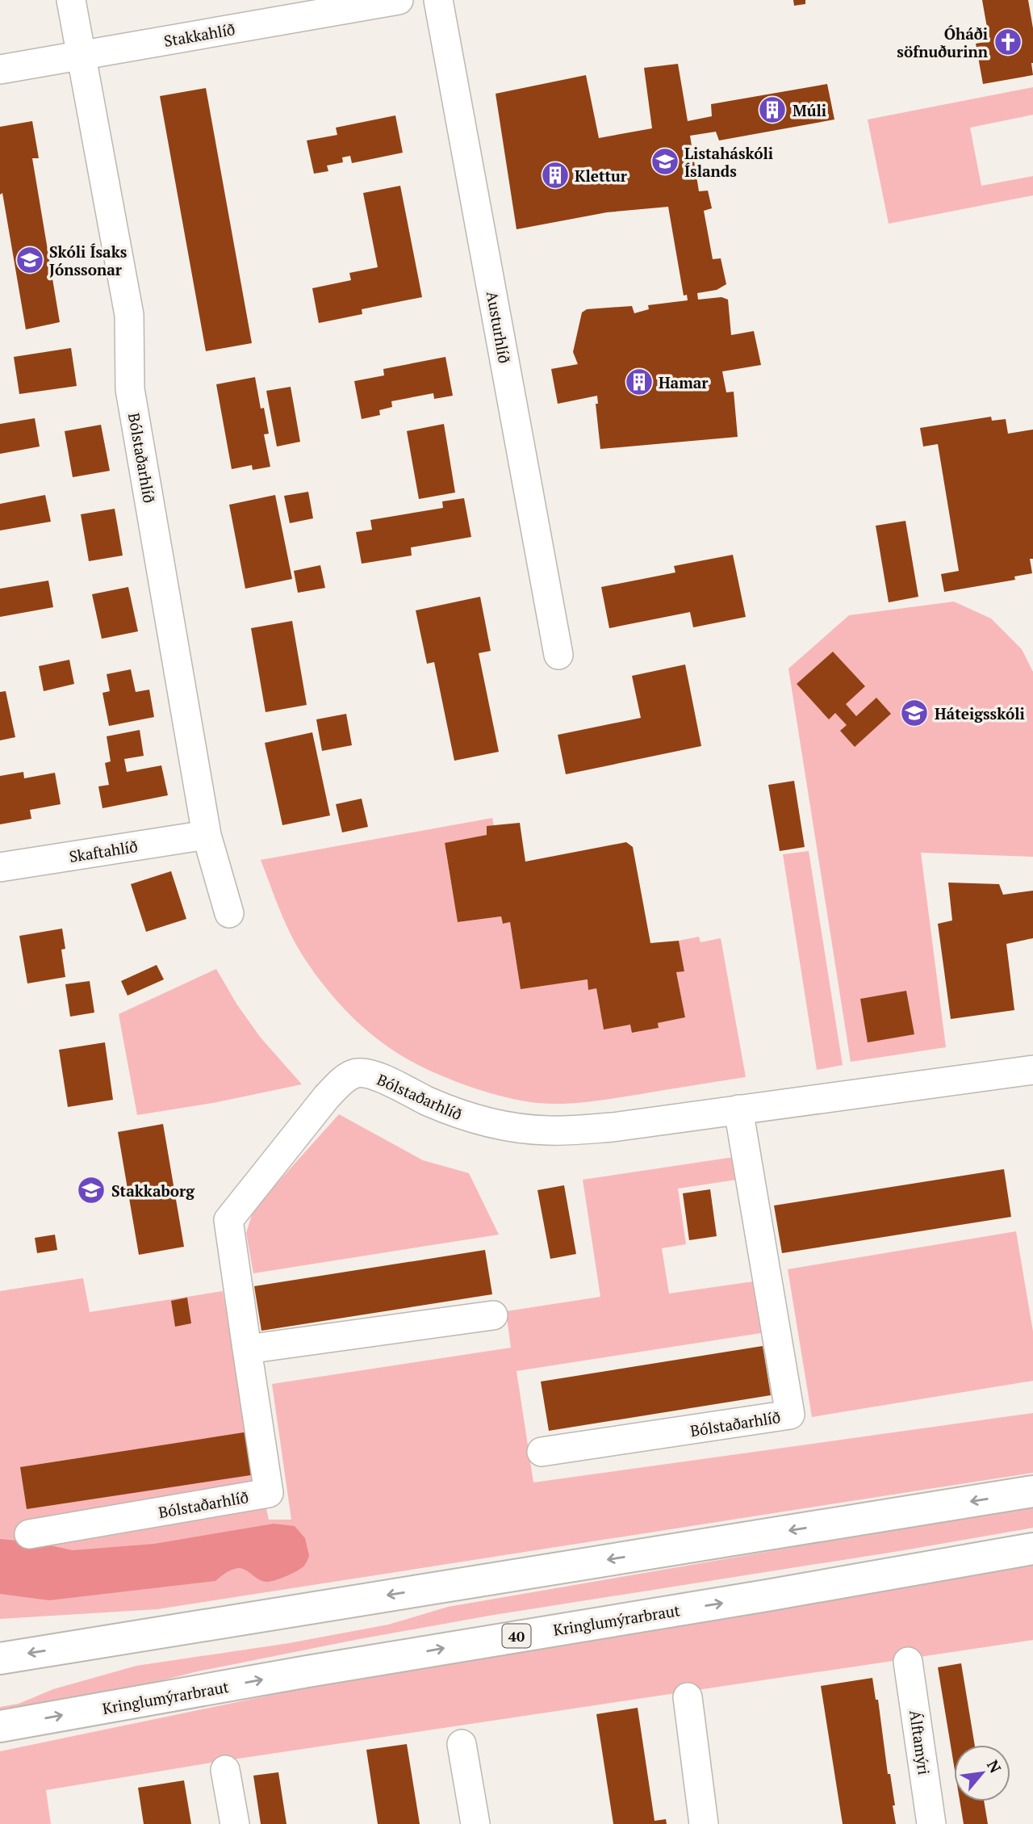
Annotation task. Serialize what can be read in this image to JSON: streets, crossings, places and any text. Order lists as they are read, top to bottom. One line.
{"streets":{"main road":["Kringlumýrarbraut","40"],"street":["Stakkahlíð","Austurhlíð","Bólstaðarhlíð","Skaftahlíð","Álftamýri"]},"crossings":[["Stakkahlíð","Bólstaðarhlíð"],["Bólstaðarhlíð","Skaftahlíð"]],"places":{"church":["Óháði söfnuðurinn"],"building":["Múli","Klettur","Hamar"],"school or university":["Listaháskóli Íslands","Skóli Ísaks Jónssonar","Háteigsskóli","Stakkaborg"]},"north":"top right"}
